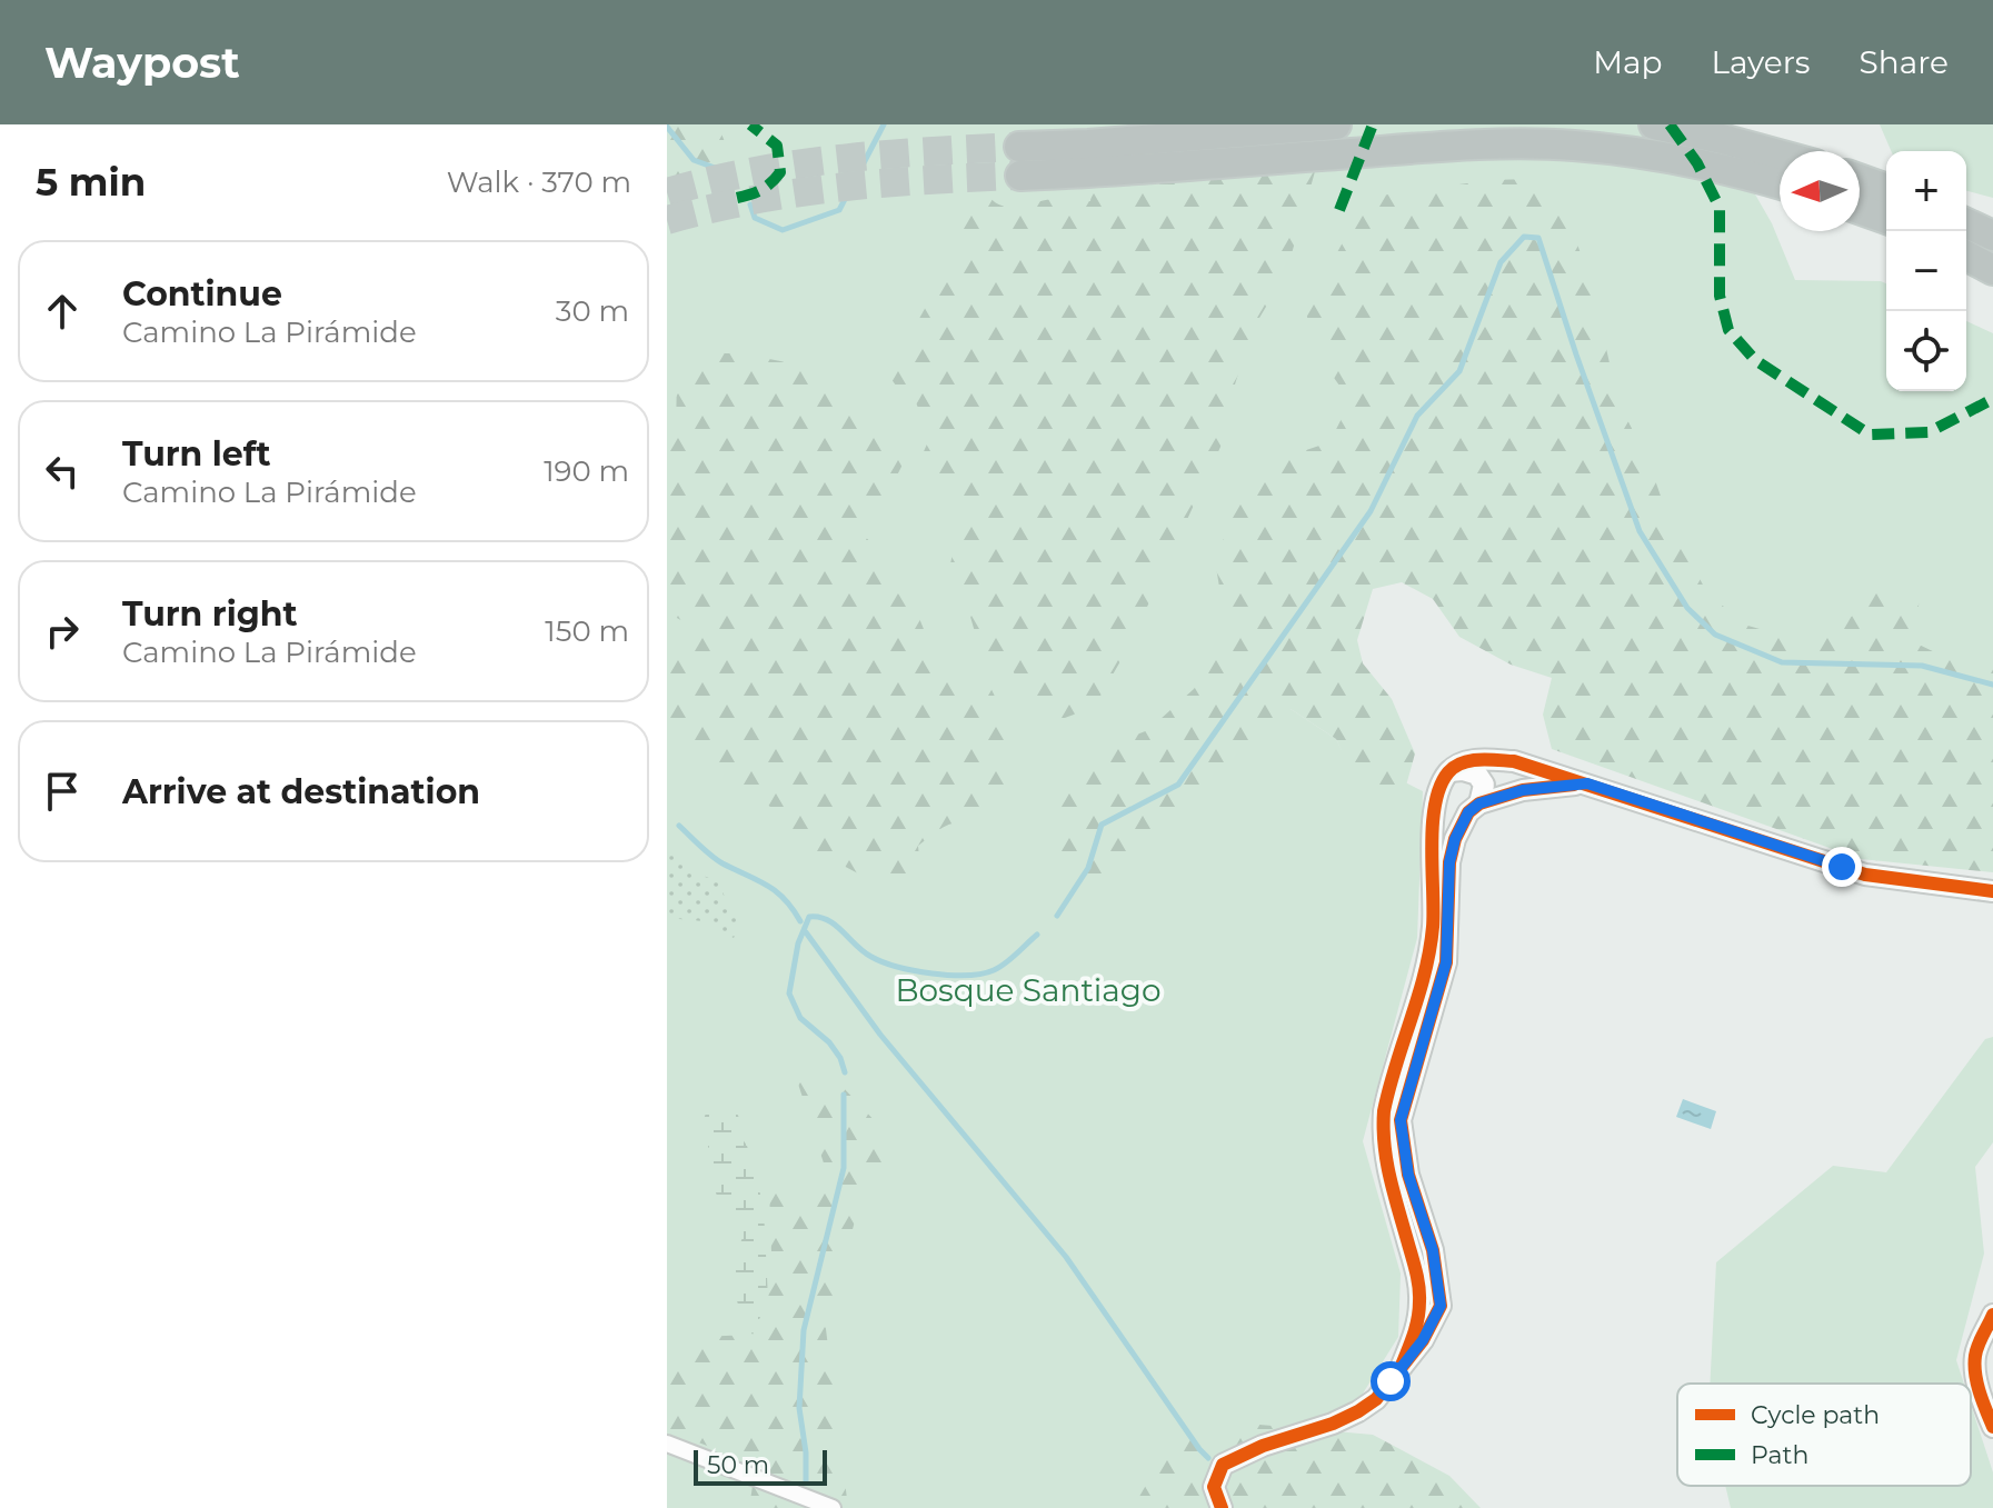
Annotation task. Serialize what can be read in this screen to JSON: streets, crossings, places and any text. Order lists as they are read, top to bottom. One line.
{"parks":["Bosque Santiago"],"legend":["Cycle path","Path"],"scale_bar":"50 m","north":"left","page":{"header":"Waypost","nav":["Map","Layers","Share"],"heading":["5 min","Walk · 370 m"],"map_buttons":["+","−"],"list":[["Continue","Camino La Pirámide","30 m"],["Turn left","Camino La Pirámide","190 m"],["Turn right","Camino La Pirámide","150 m"],"Arrive at destination"],"scale":"50 m"}}
